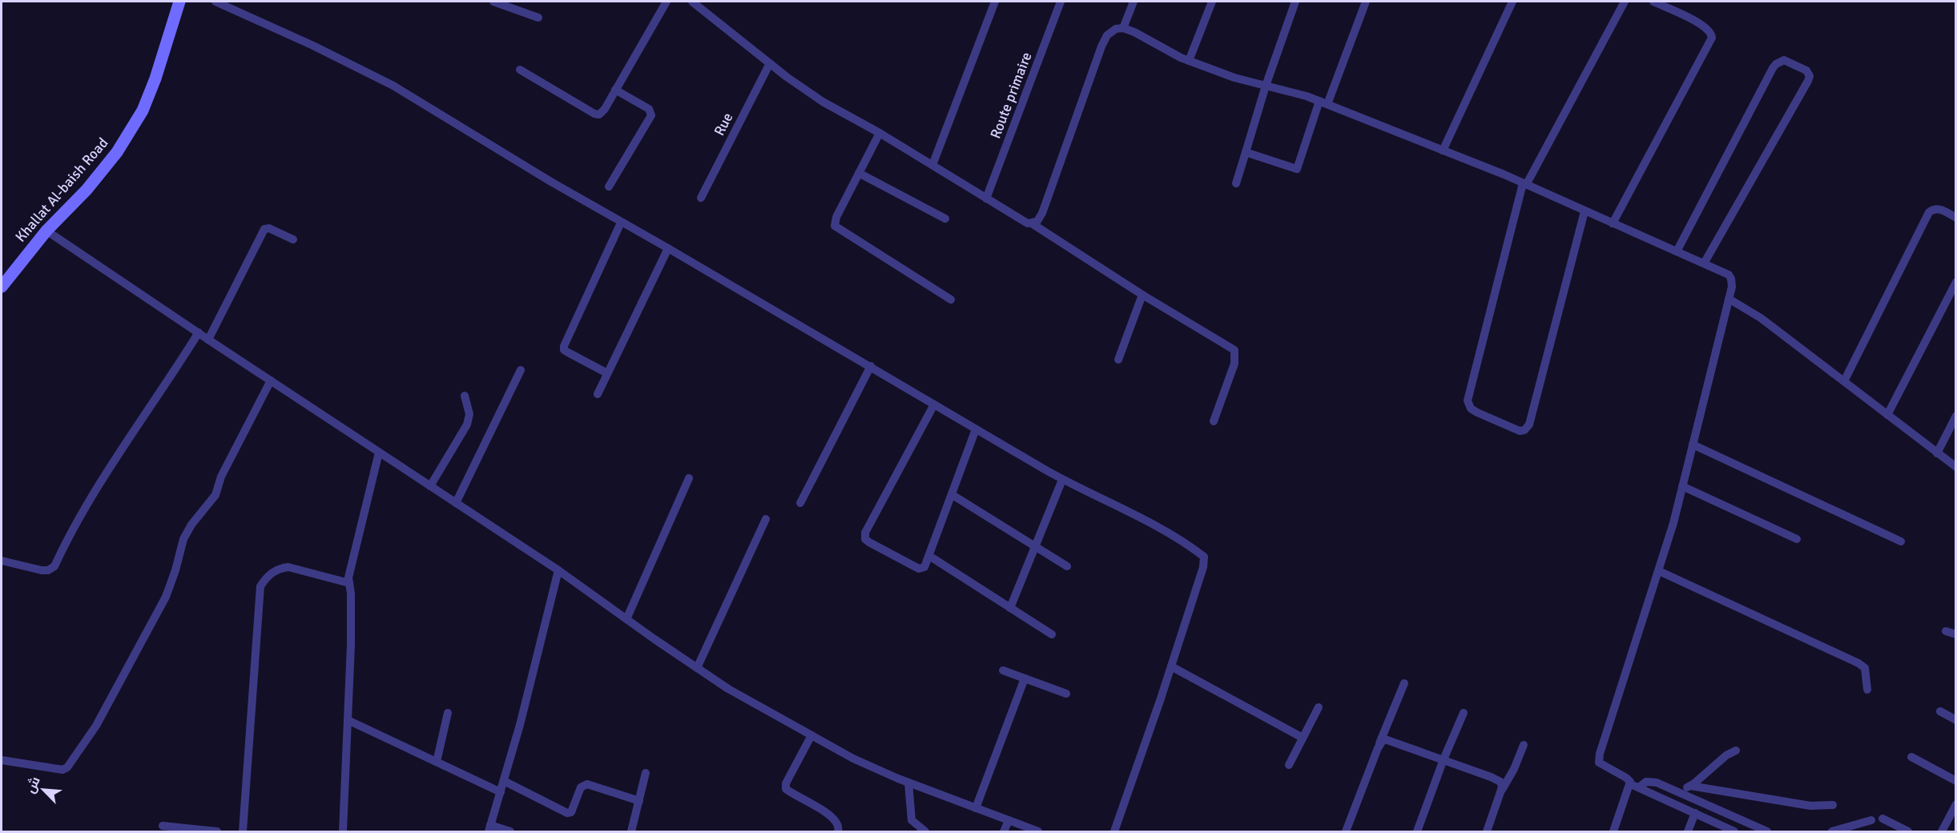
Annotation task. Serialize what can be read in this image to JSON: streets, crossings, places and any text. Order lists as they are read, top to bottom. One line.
{"streets":{"street":["Route primaire","Rue","Khallat Al-baish Road"]},"north":"top left"}
